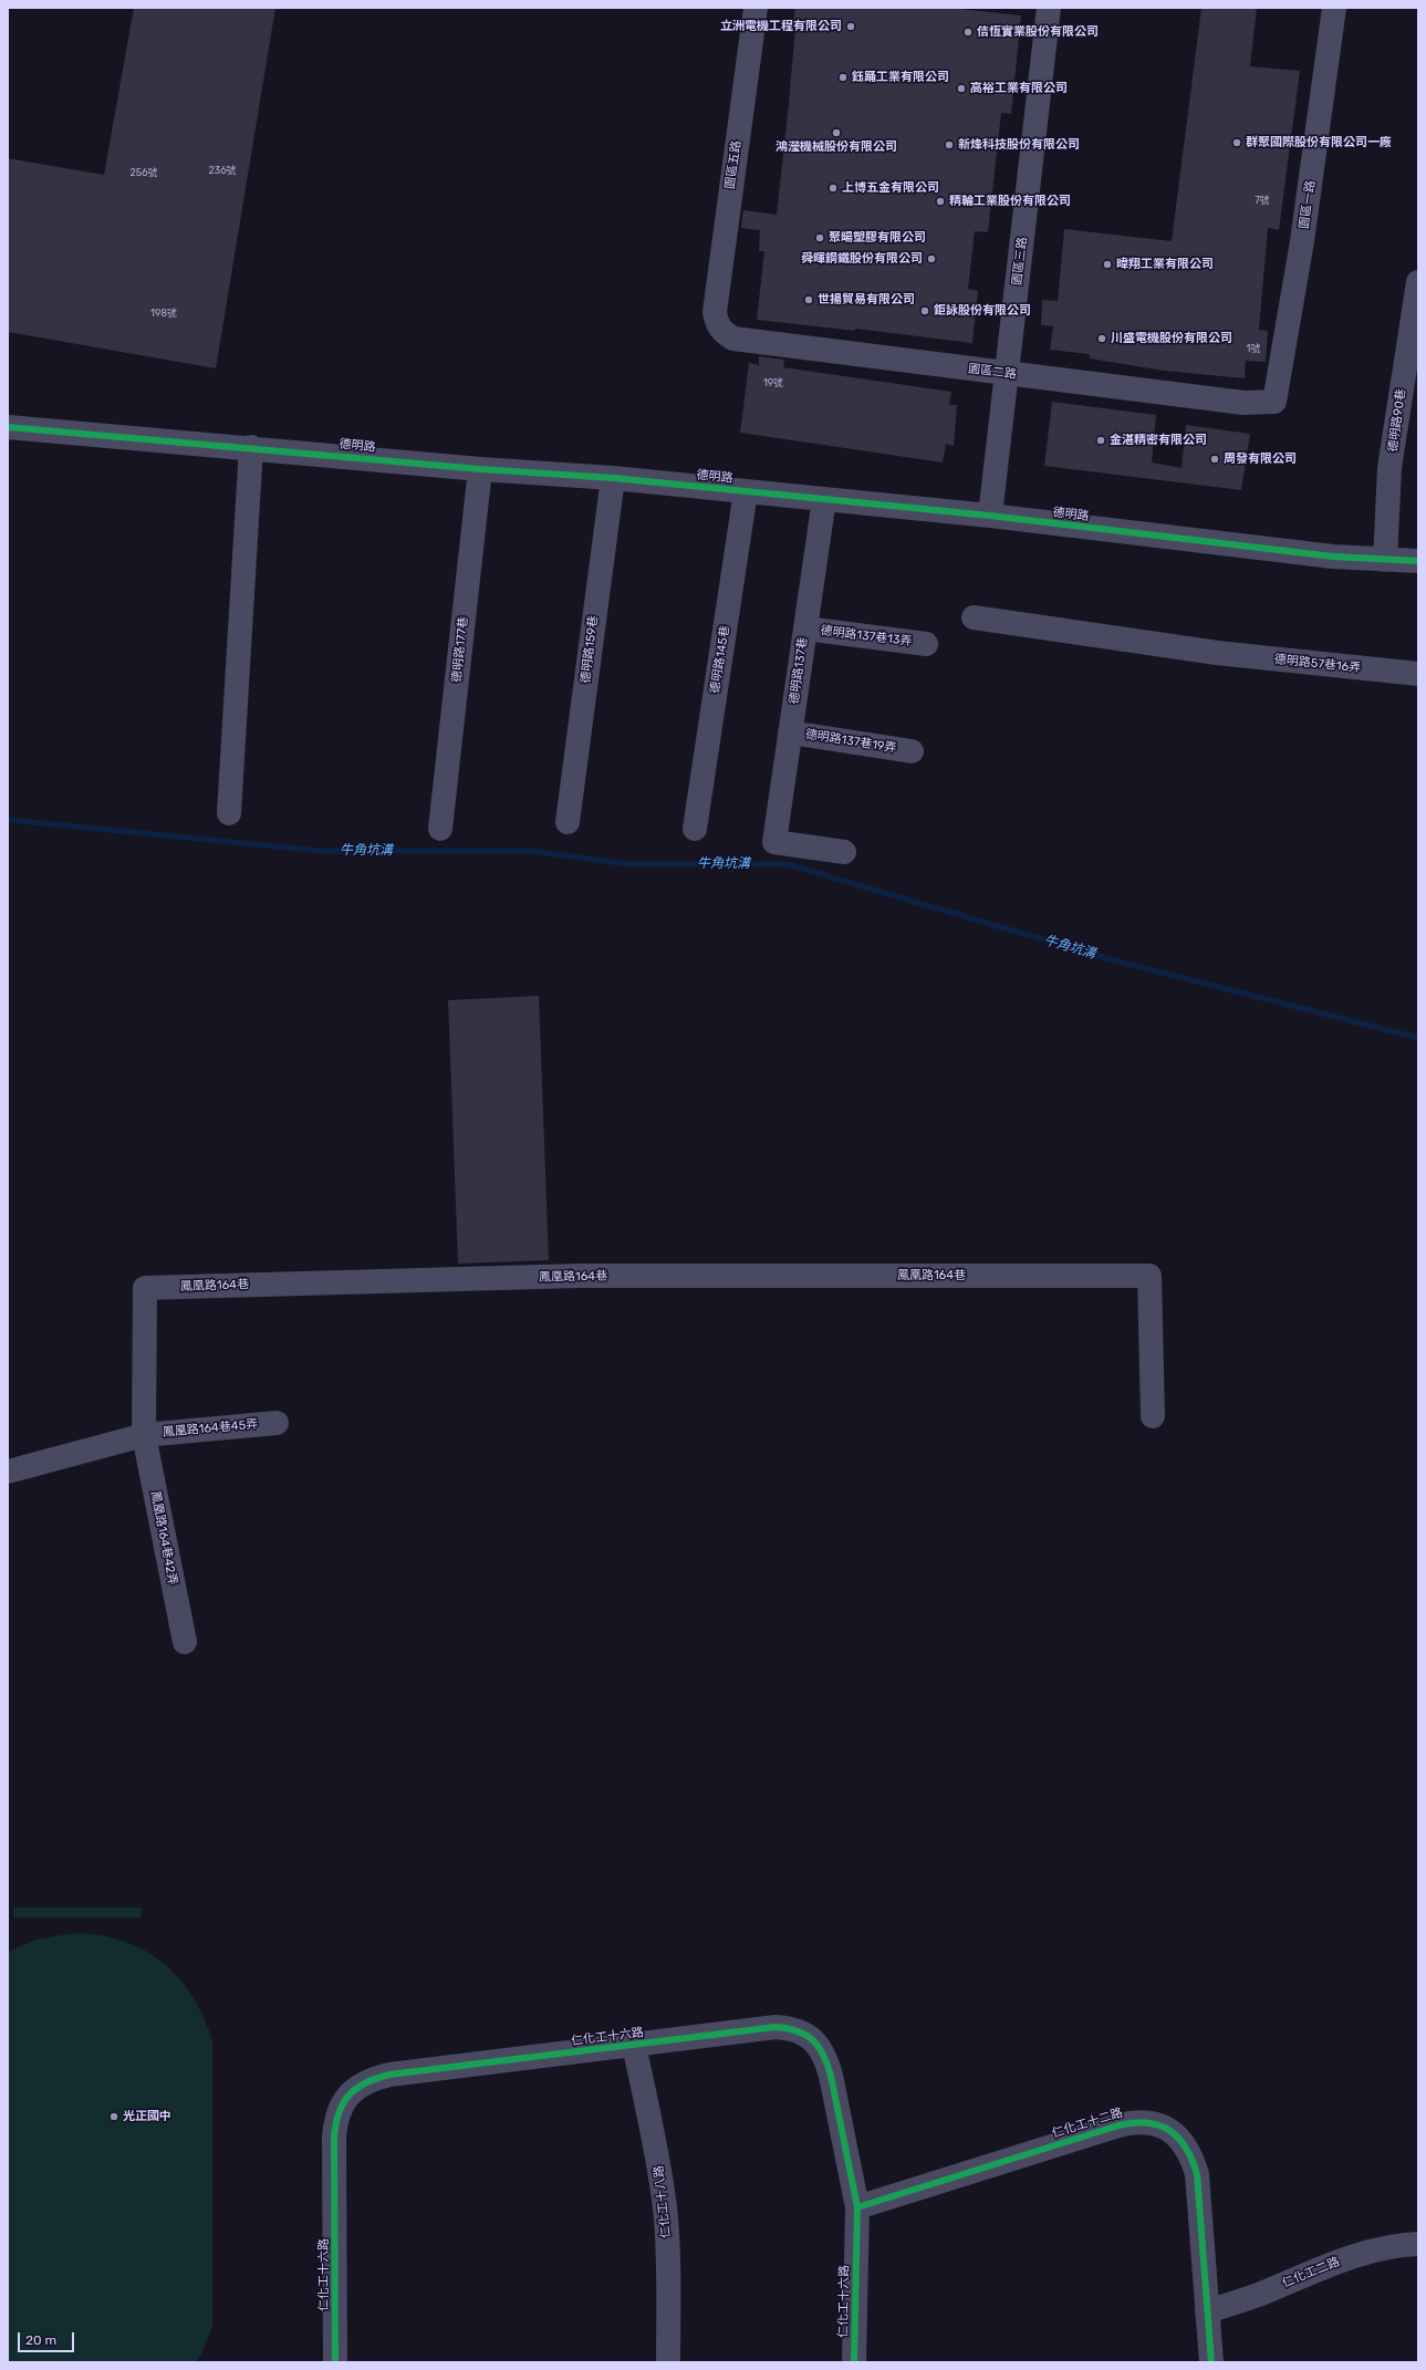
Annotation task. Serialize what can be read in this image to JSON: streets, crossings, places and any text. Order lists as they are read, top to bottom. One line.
{"streets":{"street":["園區五路","園區一路","園區三路","園區二路","德明路90巷","德明路","德明路137巷13弄","德明路177巷","德明路159巷","德明路145巷","德明路57巷16弄","德明路137巷","德明路137巷19弄","鳳凰路164巷","鳳凰路164巷45弄","鳳凰路164巷42弄","仁化工十六路","仁化工十二路","仁化工十八路","仁化工二路"]},"crossings":[["園區五路","園區二路"],["園區一路","園區二路"],["園區三路","園區二路"],["園區三路","德明路"],["德明路90巷","德明路"],["德明路","德明路177巷"],["德明路","德明路159巷"],["德明路","德明路145巷"],["德明路","德明路137巷"],["德明路137巷13弄","德明路137巷"],["德明路137巷","德明路137巷19弄"],["鳳凰路164巷","鳳凰路164巷45弄"],["鳳凰路164巷","鳳凰路164巷42弄"],["鳳凰路164巷45弄","鳳凰路164巷42弄"],["仁化工十六路","仁化工十二路"],["仁化工十六路","仁化工十八路"],["仁化工十二路","仁化工二路"]],"water":["牛角坑溝"],"places":["立洲電機工程有限公司","佶恆實業股份有限公司","鈺踊工業有限公司","高裕工業有限公司","鴻瀅機械股份有限公司","群聚國際股份有限公司一廠","新烽科技股份有限公司","上博五金有限公司","精輪工業股份有限公司","聚暘塑膠有限公司","舜暉鋼鐵股份有限公司","暐翔工業有限公司","世揚貿易有限公司","鉅詠股份有限公司","川盛電機股份有限公司","金湛精密有限公司","周發有限公司","光正國中"],"house_numbers":["236號","256號","7號","198號","1號","19號"],"scale_bar":"20 m"}
